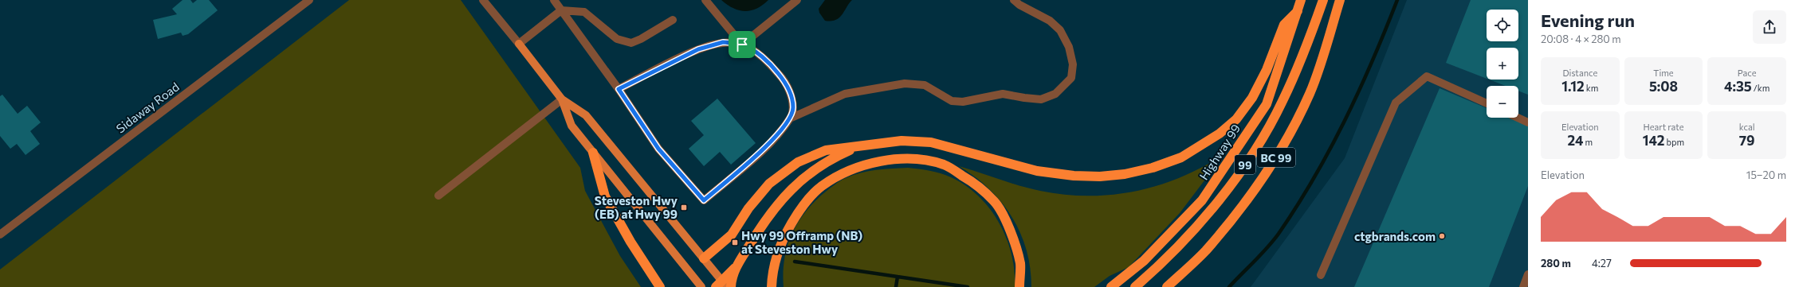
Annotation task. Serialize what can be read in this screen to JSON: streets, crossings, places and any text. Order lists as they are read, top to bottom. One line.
{"streets":{"highway":["Highway 99","BC 99","99"],"street":["Sidaway Road"]},"places":{"transit":["Steveston Hwy (EB) at Hwy 99","Hwy 99 Offramp (NB) at Steveston Hwy"],"other":["ctgbrands.com"]},"page":{"heading":["Evening run","20:08 · 4 × 280 m"],"map_buttons":["+","−"],"stats":[["Distance","1.12 km"],["Time","5:08"],["Pace","4:35 /km"],["Elevation","24 m"],["Heart rate","142 bpm"],["kcal","79"]],"chart":["Elevation","15–20 m"],"list":[{"name":"280 m","note":"4:27"}]}}
